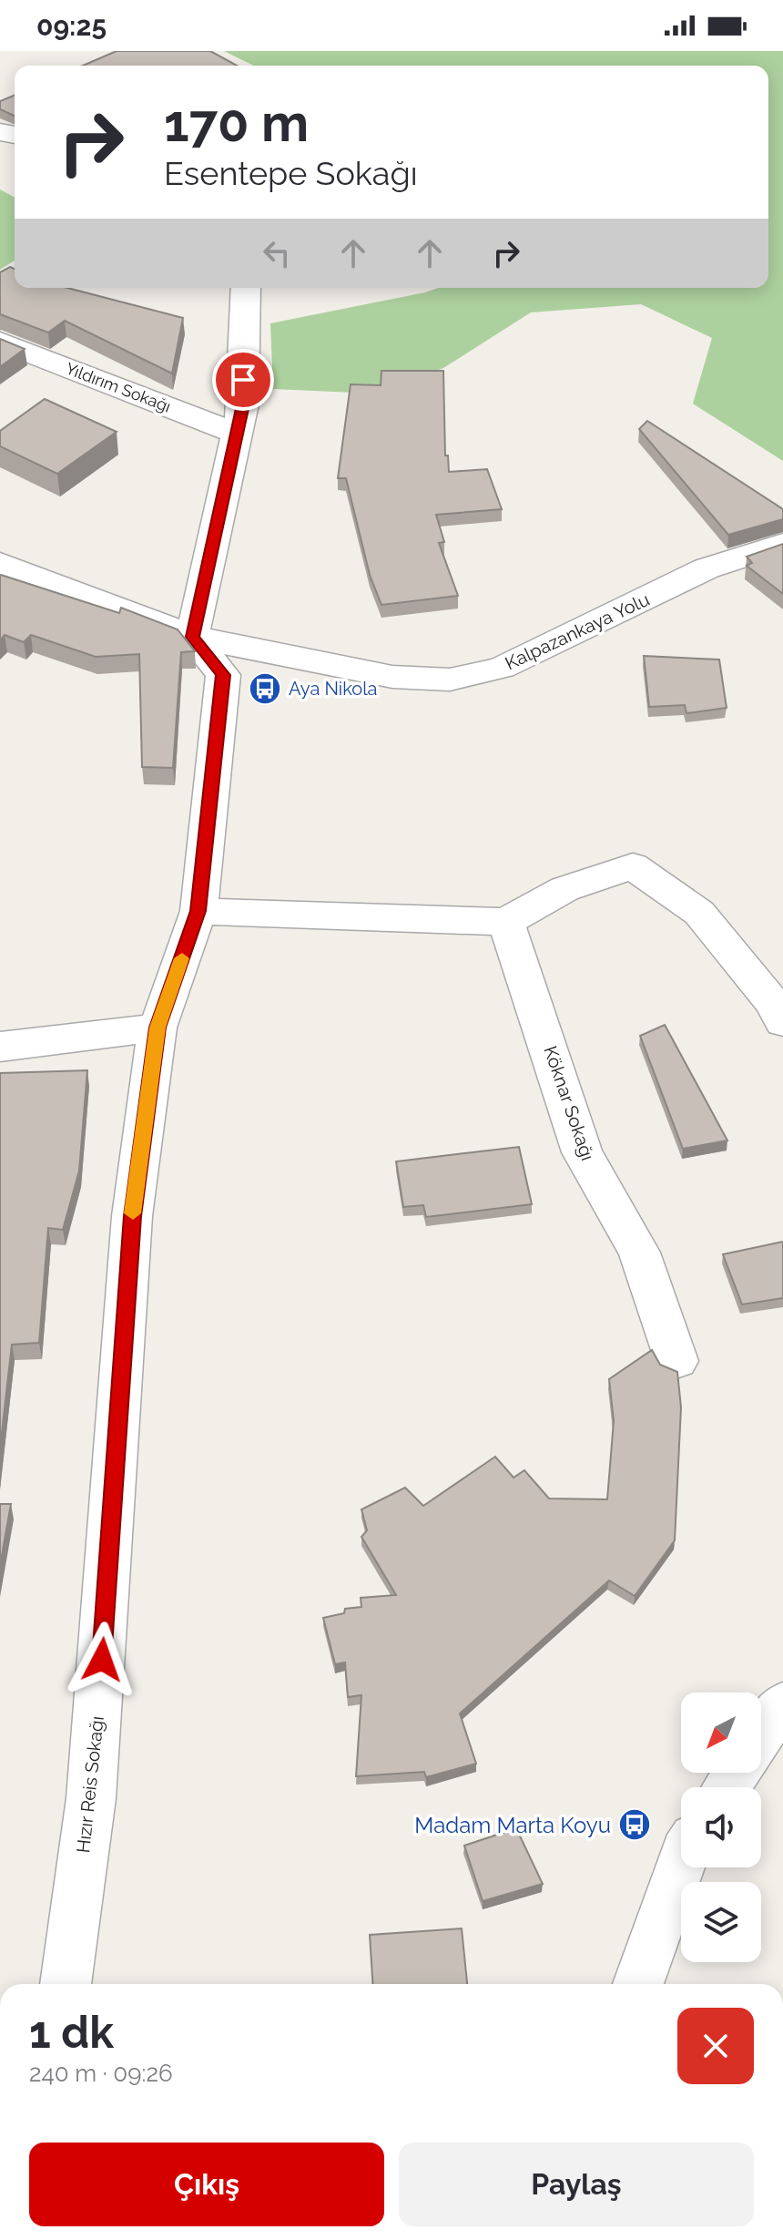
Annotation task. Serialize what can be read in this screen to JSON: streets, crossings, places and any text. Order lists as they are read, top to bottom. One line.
{"streets":{"street":["Yıldırım Sokağı","Kalpazankaya Yolu","Köknar Sokağı","Hızır Reis Sokağı"]},"crossings":[["Kalpazankaya Yolu","Hızır Reis Sokağı"]],"places":{"bus stop":["Aya Nikola","Madam Marta Koyu"]},"north":"bottom left","page":{"status":"09:25","turn":["170 m","Esentepe Sokağı"],"heading":["1 dk","240 m · 09:26"],"buttons":["Çıkış","Paylaş"]}}
